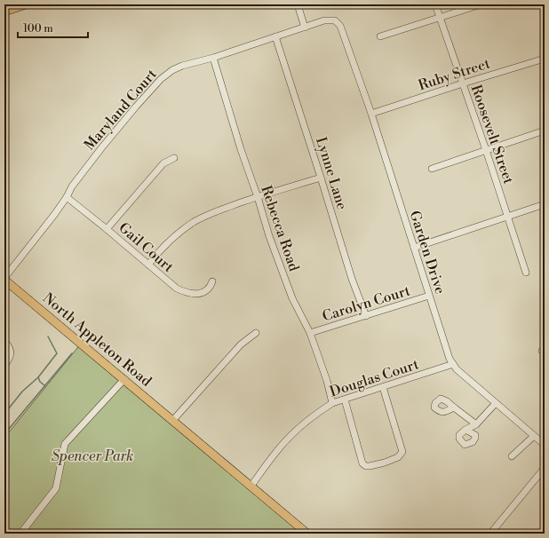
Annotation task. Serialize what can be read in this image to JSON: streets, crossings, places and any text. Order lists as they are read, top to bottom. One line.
{"streets":{"main road":["North Appleton Road"],"street":["Ruby Street","Maryland Court","Roosevelt Street","Lynne Lane","Rebecca Road","Gail Court","Garden Drive","Carolyn Court","Douglas Court"]},"crossings":[["Ruby Street","Roosevelt Street"],["Ruby Street","Garden Drive"],["Maryland Court","Lynne Lane"],["Maryland Court","Rebecca Road"],["Maryland Court","Gail Court"],["Maryland Court","Garden Drive"],["Maryland Court","North Appleton Road"],["Lynne Lane","Carolyn Court"],["Rebecca Road","Carolyn Court"],["Rebecca Road","Douglas Court"],["Garden Drive","Carolyn Court"],["Garden Drive","Douglas Court"],["North Appleton Road","Douglas Court"]],"parks":["Spencer Park"],"scale_bar":"100 m"}
